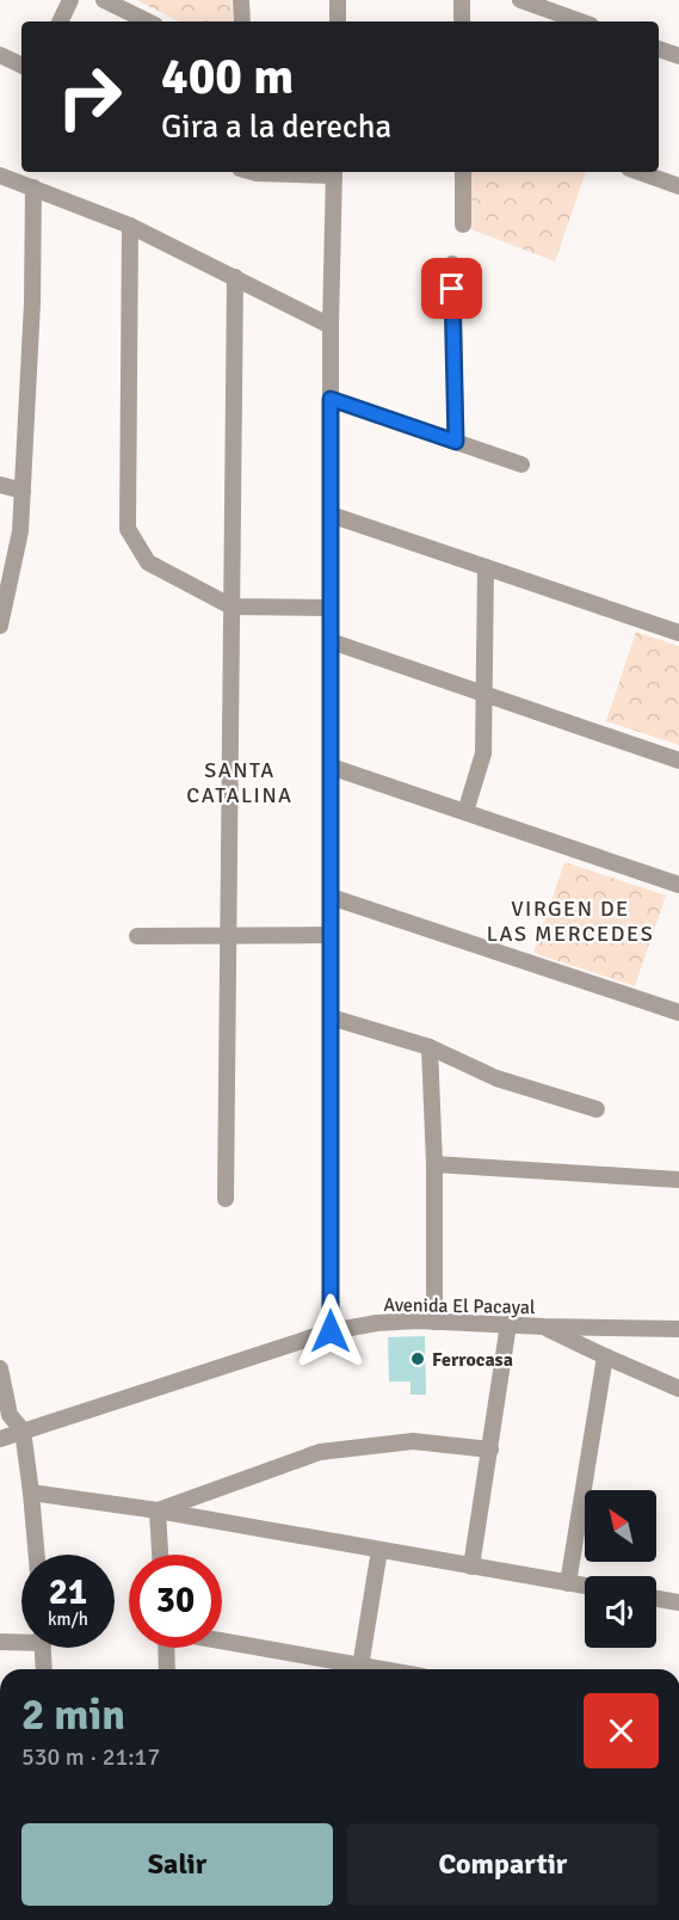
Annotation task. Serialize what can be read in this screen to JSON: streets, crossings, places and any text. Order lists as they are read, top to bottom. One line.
{"streets":{"street":["Avenida El Pacayal"]},"districts":["SANTA CATALINA","VIRGEN DE LAS MERCEDES"],"places":["Ferrocasa"],"north":"top left","page":{"turn":["400 m","Gira a la derecha"],"speed":"21 km/h","limit":"30","heading":["2 min","530 m · 21:17"],"buttons":["Salir","Compartir"]}}
